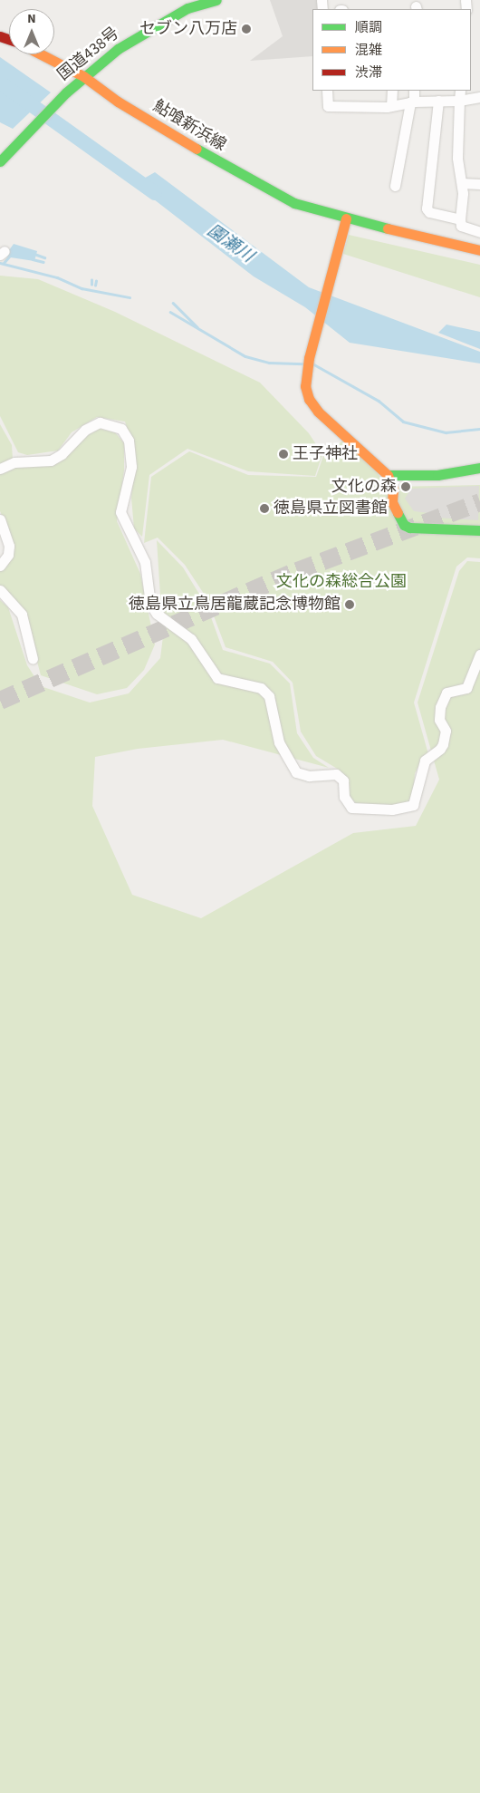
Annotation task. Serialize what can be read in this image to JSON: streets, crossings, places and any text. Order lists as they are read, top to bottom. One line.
{"streets":{"main road":["国道438号","鮎喰新浜線"]},"crossings":[["国道438号","鮎喰新浜線"]],"water":["園瀬川"],"parks":["文化の森総合公園"],"places":["セブン八万店","王子神社","文化の森","徳島県立図書館","徳島県立鳥居龍蔵記念博物館"],"legend":["順調","混雑","渋滞"],"north":"top"}
